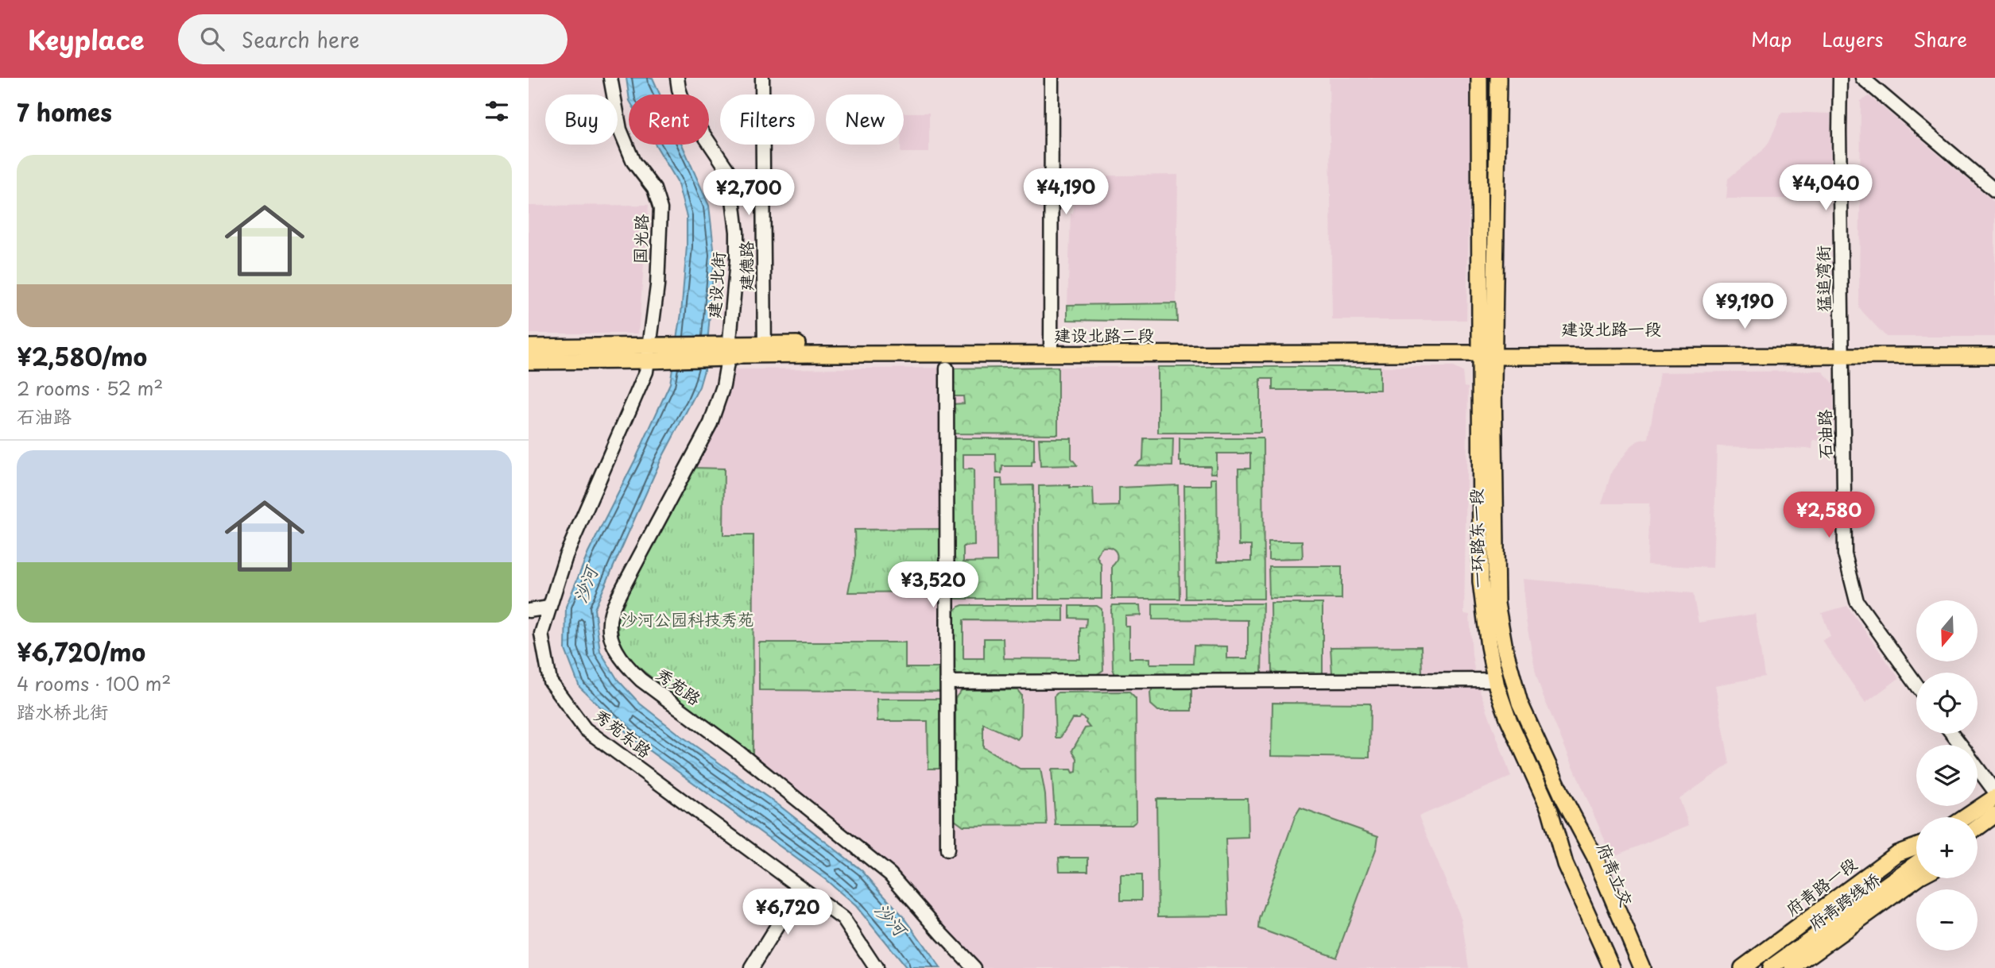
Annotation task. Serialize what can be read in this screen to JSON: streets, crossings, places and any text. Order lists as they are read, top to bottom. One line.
{"streets":{"main road":["建设北路一段","建设北路二段","一环路东一段","府青立交","府青路一段","府青跨线桥"],"street":["国光路","建德路","猛追湾街","建设北街","石油路","秀苑路","秀苑东路"]},"crossings":[["国光路","建设北路二段"],["国光路","秀苑东路"],["建德路","建设北路二段"],["猛追湾街","建设北路一段"],["猛追湾街","石油路"],["建设北街","建设北路二段"],["建设北街","秀苑路"],["建设北路一段","建设北路二段"],["建设北路一段","石油路"],["建设北路一段","一环路东一段"],["建设北路二段","一环路东一段"],["建设北路二段","秀苑路"],["建设北路二段","秀苑东路"],["一环路东一段","府青立交"]],"water":["沙河"],"parks":["沙河公园科技秀苑"],"north":"bottom","page":{"header":"Keyplace","search":"Search here","nav":["Map","Layers","Share"],"heading":"7 homes","chip":["Buy","Rent","Filters","New"],"list":[{"name":"¥2,580/mo","note":"2 rooms · 52 m² · 石油路"},{"name":"¥6,720/mo","note":"4 rooms · 100 m² · 踏水桥北街"}],"price":["¥4,040","¥4,190","¥2,700","¥9,190","¥2,580","¥3,520","¥6,720"],"map_buttons":["+","−"]}}
